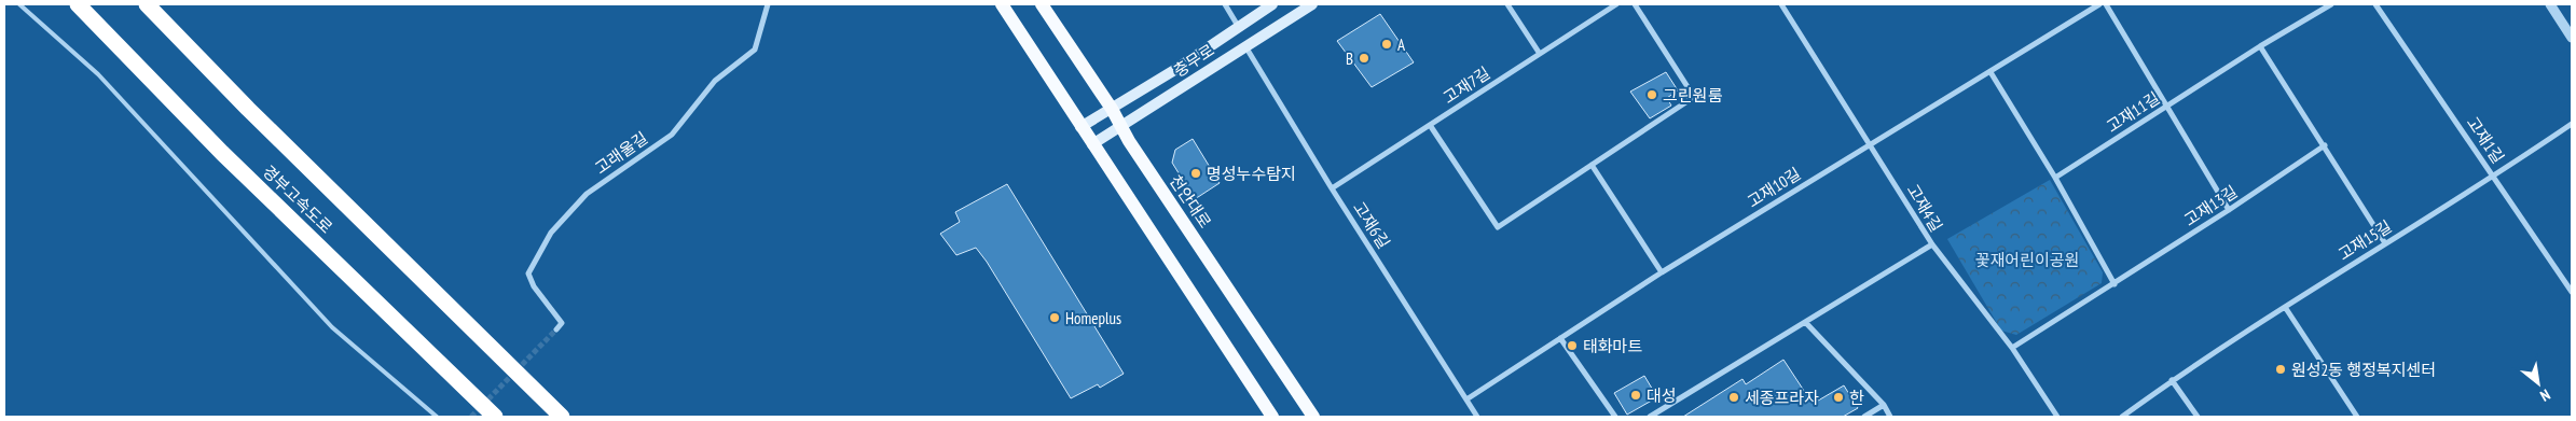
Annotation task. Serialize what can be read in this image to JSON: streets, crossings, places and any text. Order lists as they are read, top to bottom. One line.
{"streets":{"highway":["경부고속도로"],"main road":["충무로","천안대로"],"street":["고재7길","고재11길","고재1길","고래울길","고재10길","고재13길","고재4길","고재6길","고재15길"]},"crossings":[["충무로","천안대로"],["충무로","고재6길"],["고재7길","고재6길"],["고재1길","고재15길"],["고재10길","고재4길"],["고재10길","고재6길"],["고재13길","고재4길"]],"parks":["꽃재어린이공원"],"places":["A","B","그린원룸","명성누수탐지","Homeplus","태화마트","원성2동 행정복지센터","대성","세종프라자","한"],"north":"bottom right"}
